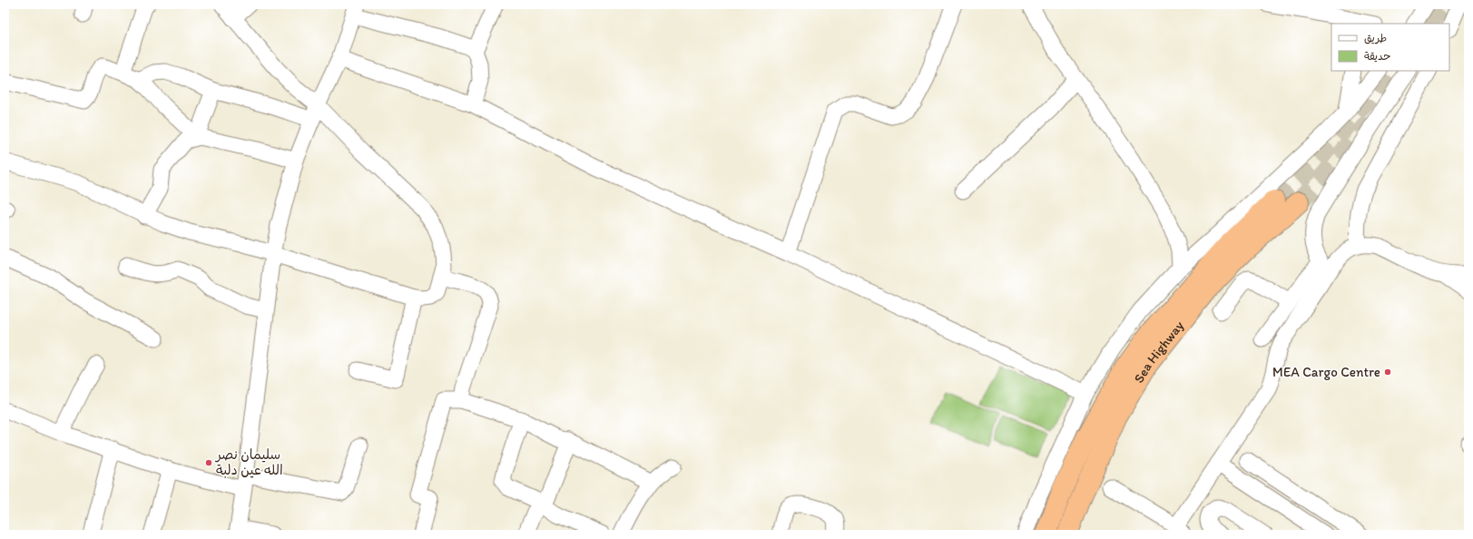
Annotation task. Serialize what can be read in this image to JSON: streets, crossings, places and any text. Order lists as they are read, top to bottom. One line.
{"streets":{"highway":["Sea Highway"]},"places":["MEA Cargo Centre","سليمان نصر الله عين دلبة"],"legend":["طريق","حديقة"]}
